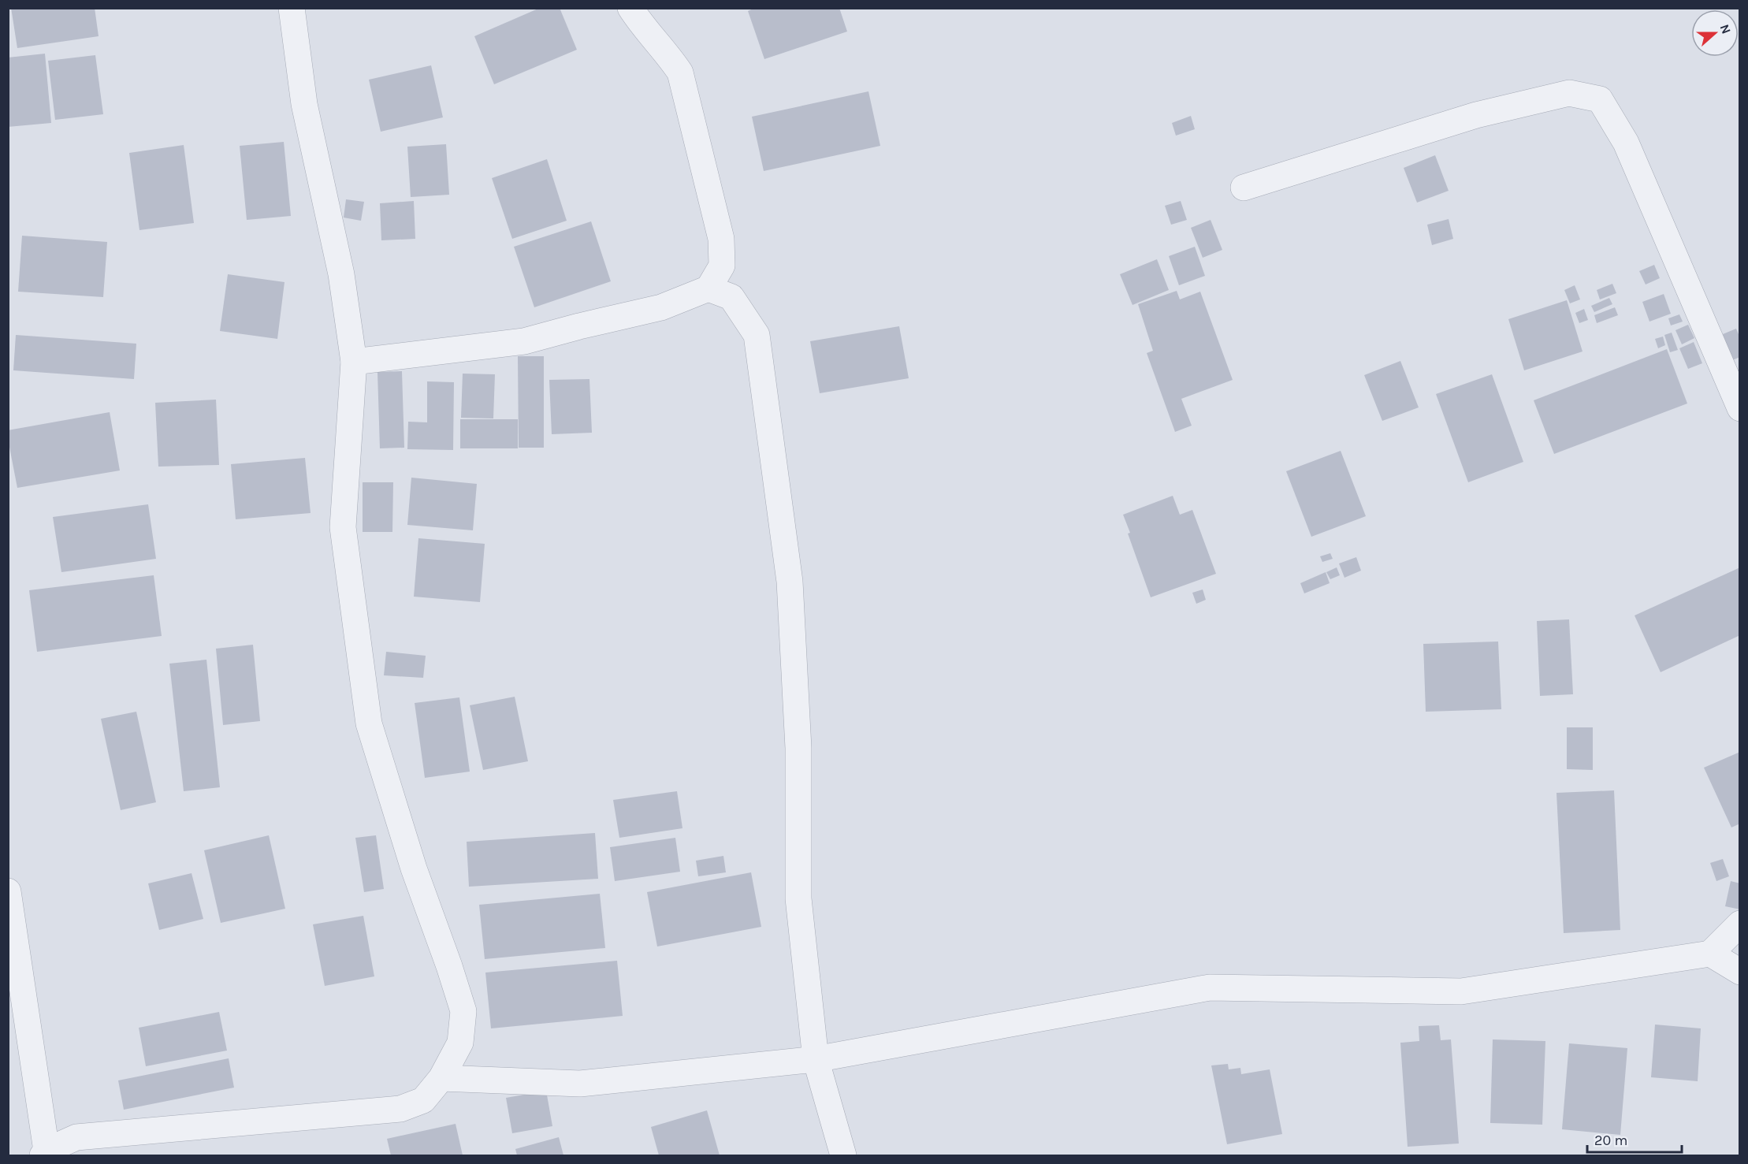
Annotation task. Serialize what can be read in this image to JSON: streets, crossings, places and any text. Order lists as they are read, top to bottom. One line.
{"scale_bar":"20 m","north":"right"}
